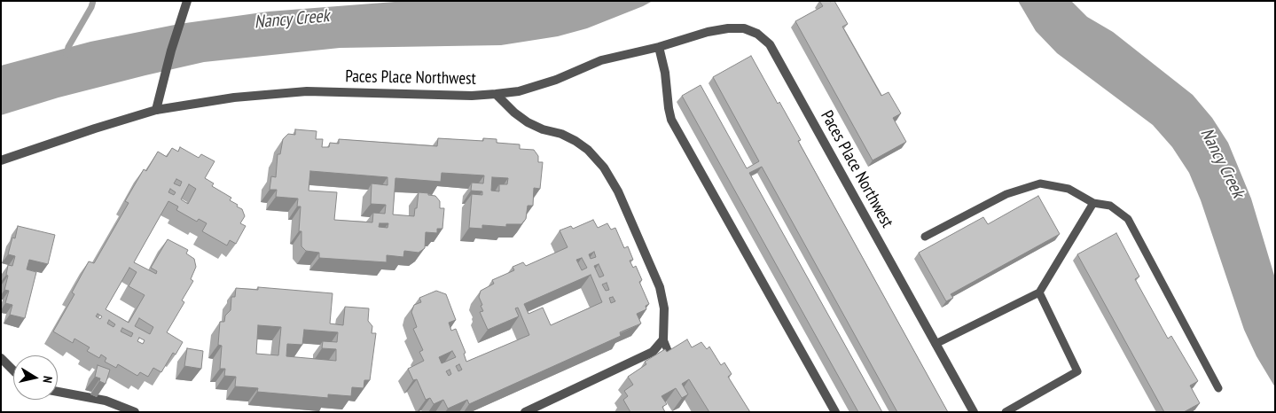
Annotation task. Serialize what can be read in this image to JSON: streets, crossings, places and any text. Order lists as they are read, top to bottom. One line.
{"streets":{"street":["Paces Place Northwest"]},"water":["Nancy Creek"],"north":"right"}
